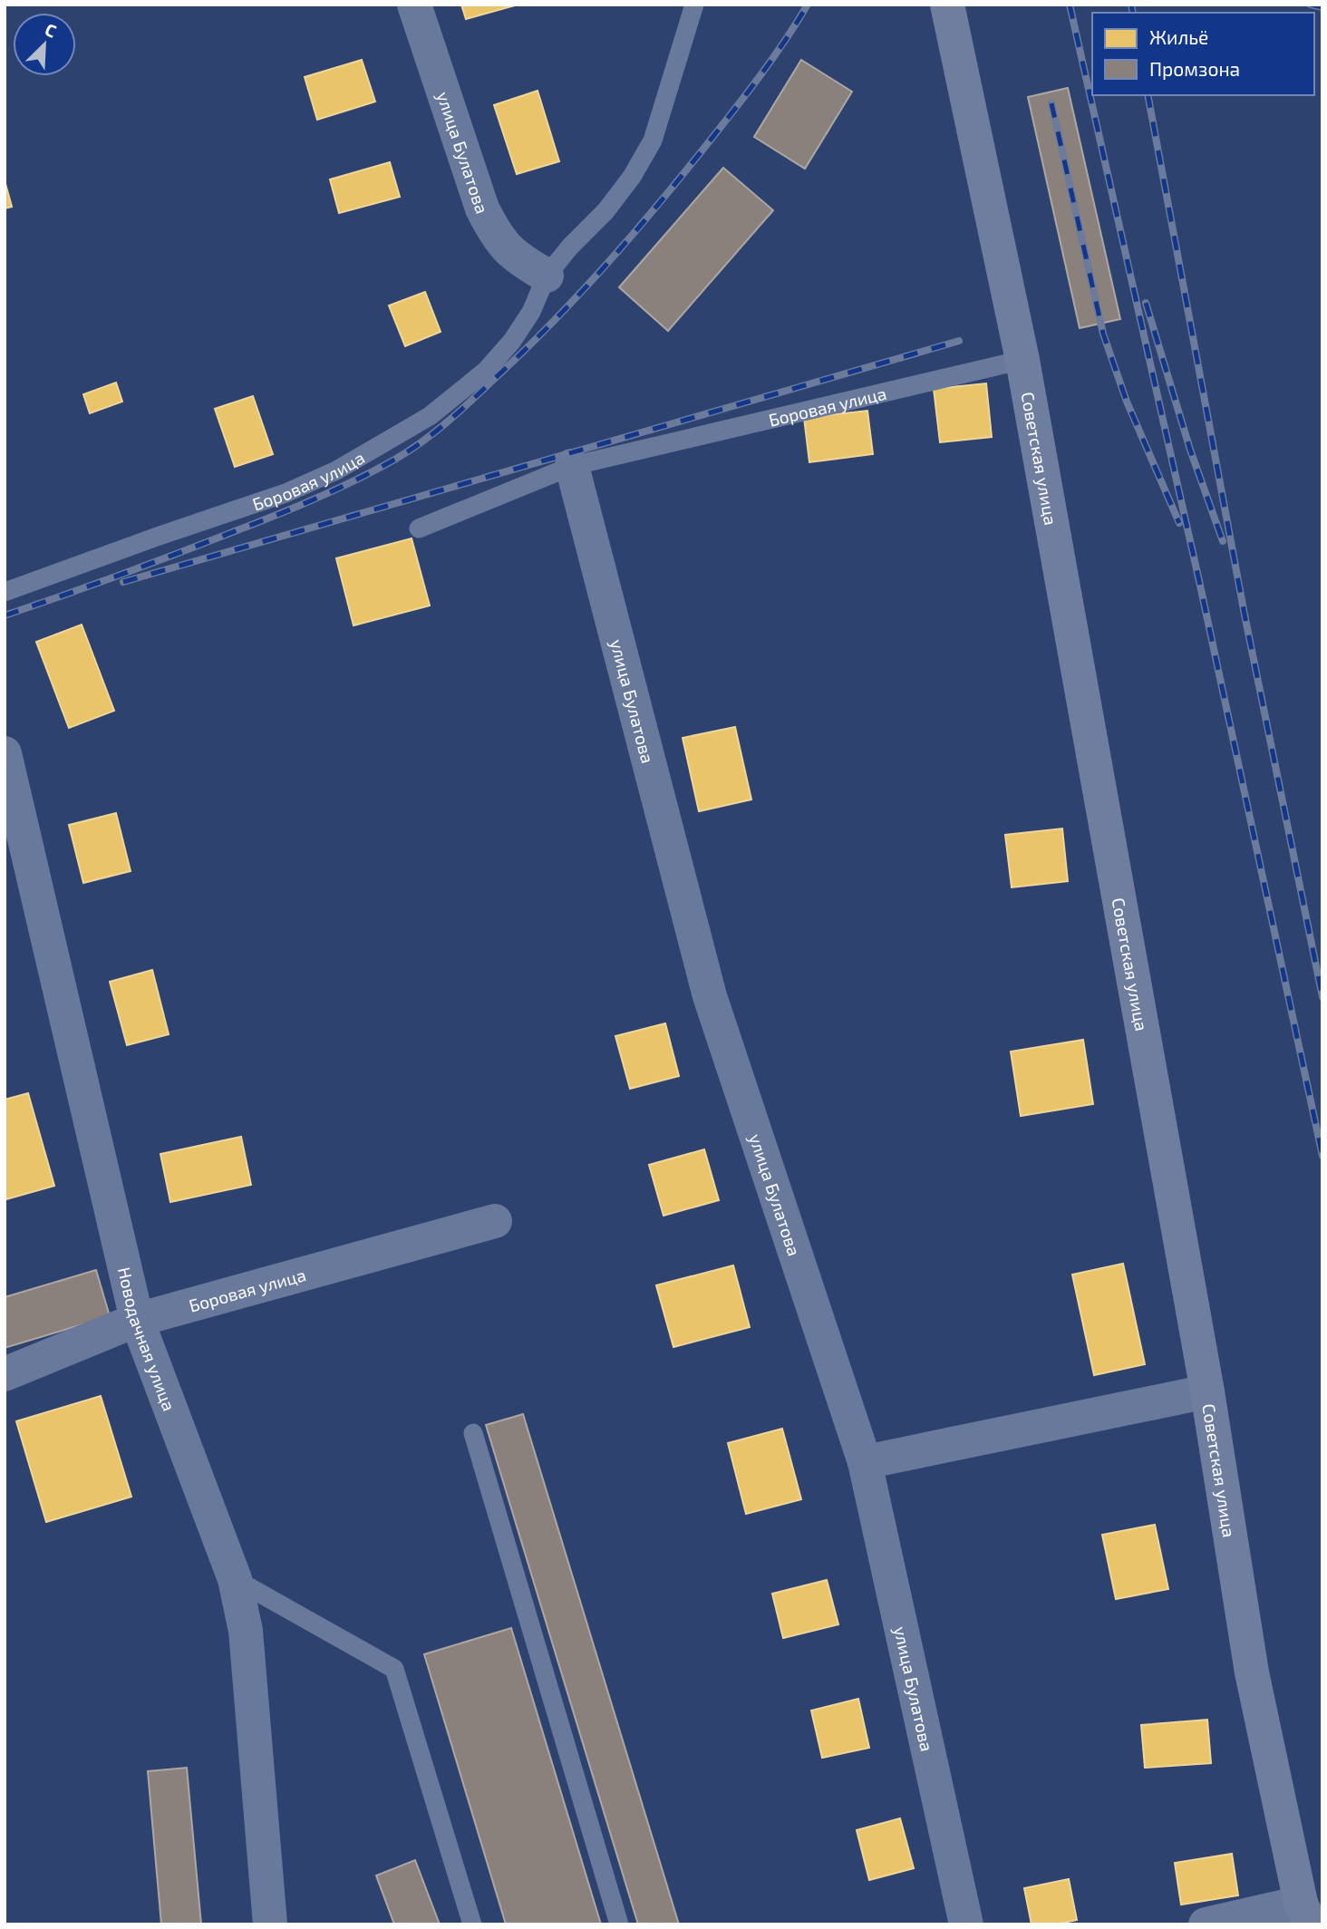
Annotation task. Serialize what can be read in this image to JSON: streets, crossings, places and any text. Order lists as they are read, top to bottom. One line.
{"streets":{"street":["улица Булатова","Боровая улица","Советская улица","Новодачная улица"]},"crossings":[["улица Булатова","Боровая улица"],["Боровая улица","Советская улица"],["Боровая улица","Новодачная улица"]],"legend":["Жильё","Промзона"],"north":"top right"}
